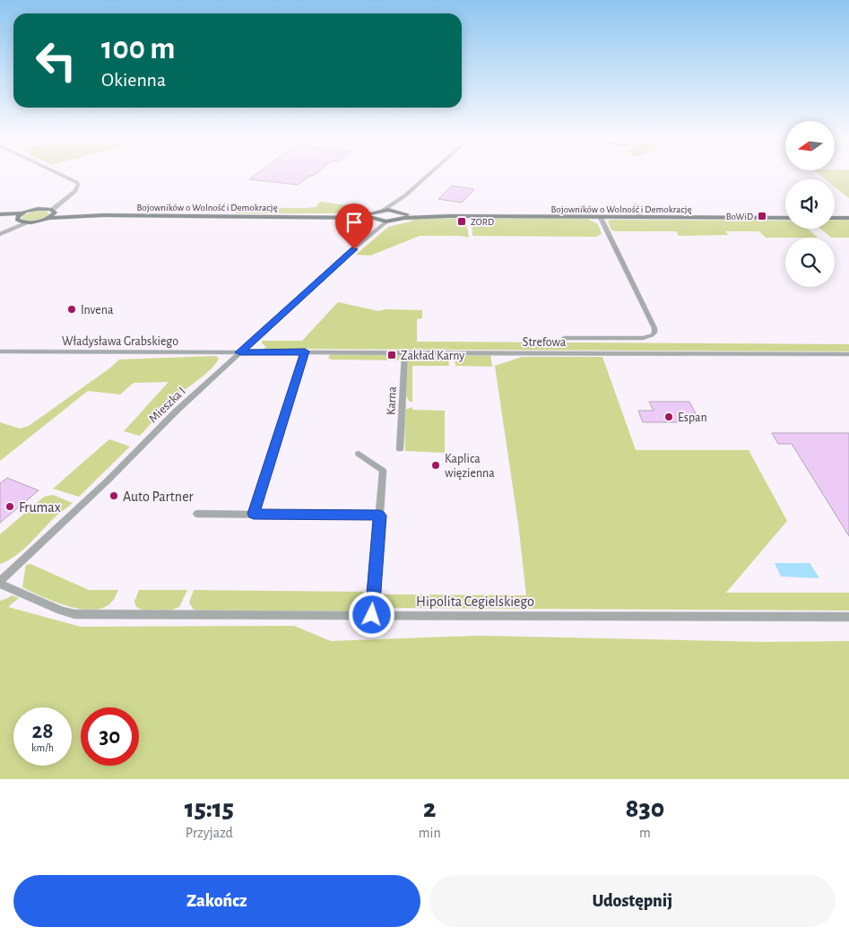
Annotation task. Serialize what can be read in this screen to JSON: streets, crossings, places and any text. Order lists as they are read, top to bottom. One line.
{"streets":{"main road":["Bojowników o Wolność i Demokrację"],"street":["Władysława Grabskiego","Strefowa","Karna","Mieszka I","Hipolita Cegielskiego"]},"crossings":[["Bojowników o Wolność i Demokrację","Mieszka I"],["Władysława Grabskiego","Strefowa"],["Władysława Grabskiego","Mieszka I"],["Strefowa","Karna"],["Strefowa","Mieszka I"],["Mieszka I","Hipolita Cegielskiego"]],"places":{"transit":["BoWiD","ZORD","Zakład Karny"],"other":["Invena","Espan","Kaplica więzienna","Auto Partner","Frumax"]},"north":"left","page":{"turn":["100 m","Okienna"],"speed":"28 km/h","limit":"30","eta":["15:15","Przyjazd","2","min","830","m"],"buttons":["Zakończ","Udostępnij"]}}
